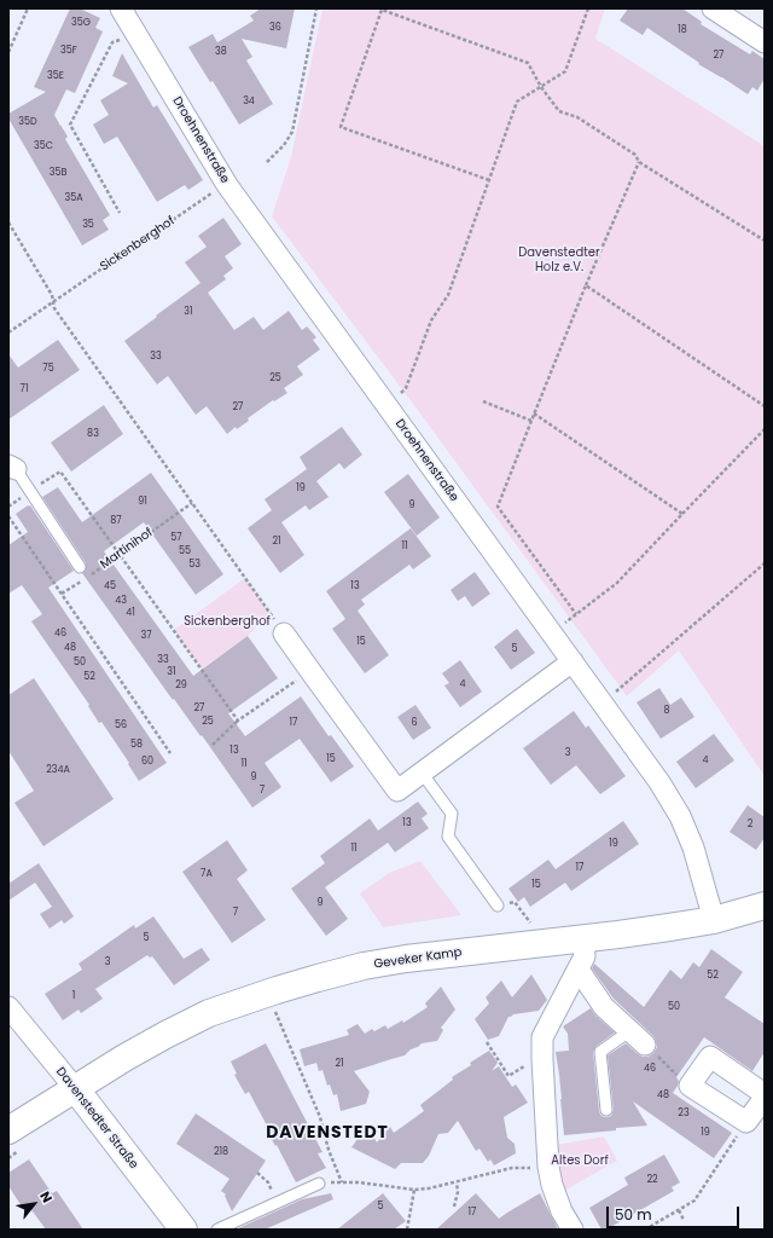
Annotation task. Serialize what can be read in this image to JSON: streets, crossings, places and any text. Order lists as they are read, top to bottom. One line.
{"streets":{"street":["Droehnenstraße","Geveker Kamp","Davenstedter Straße"],"path":["Sickenberghof","Martinihof"]},"crossings":[["Droehnenstraße","Sickenberghof"],["Droehnenstraße","Geveker Kamp"],["Geveker Kamp","Davenstedter Straße"]],"districts":["DAVENSTEDT"],"parks":["Davenstedter Holz e.V.","Sickenberghof","Altes Dorf"],"house_numbers":["35G","36","18","35F","38","27","35E","34","35D","35C","35B","35A","35","31","33","75","25","71","27","83","19","91","9","87","57","21","11","55","53","45","13","43","41","46","37","15","48","5","33","50","31","52","4","29","27","8","25","17","6","56","58","13","3","15","4","60","11","234A","9","7","13","2","19","11","17","7A","15","9","7","5","3","52","1","50","21","46","48","23","19","218","22","5","17"],"scale_bar":"50 m","north":"top right"}
